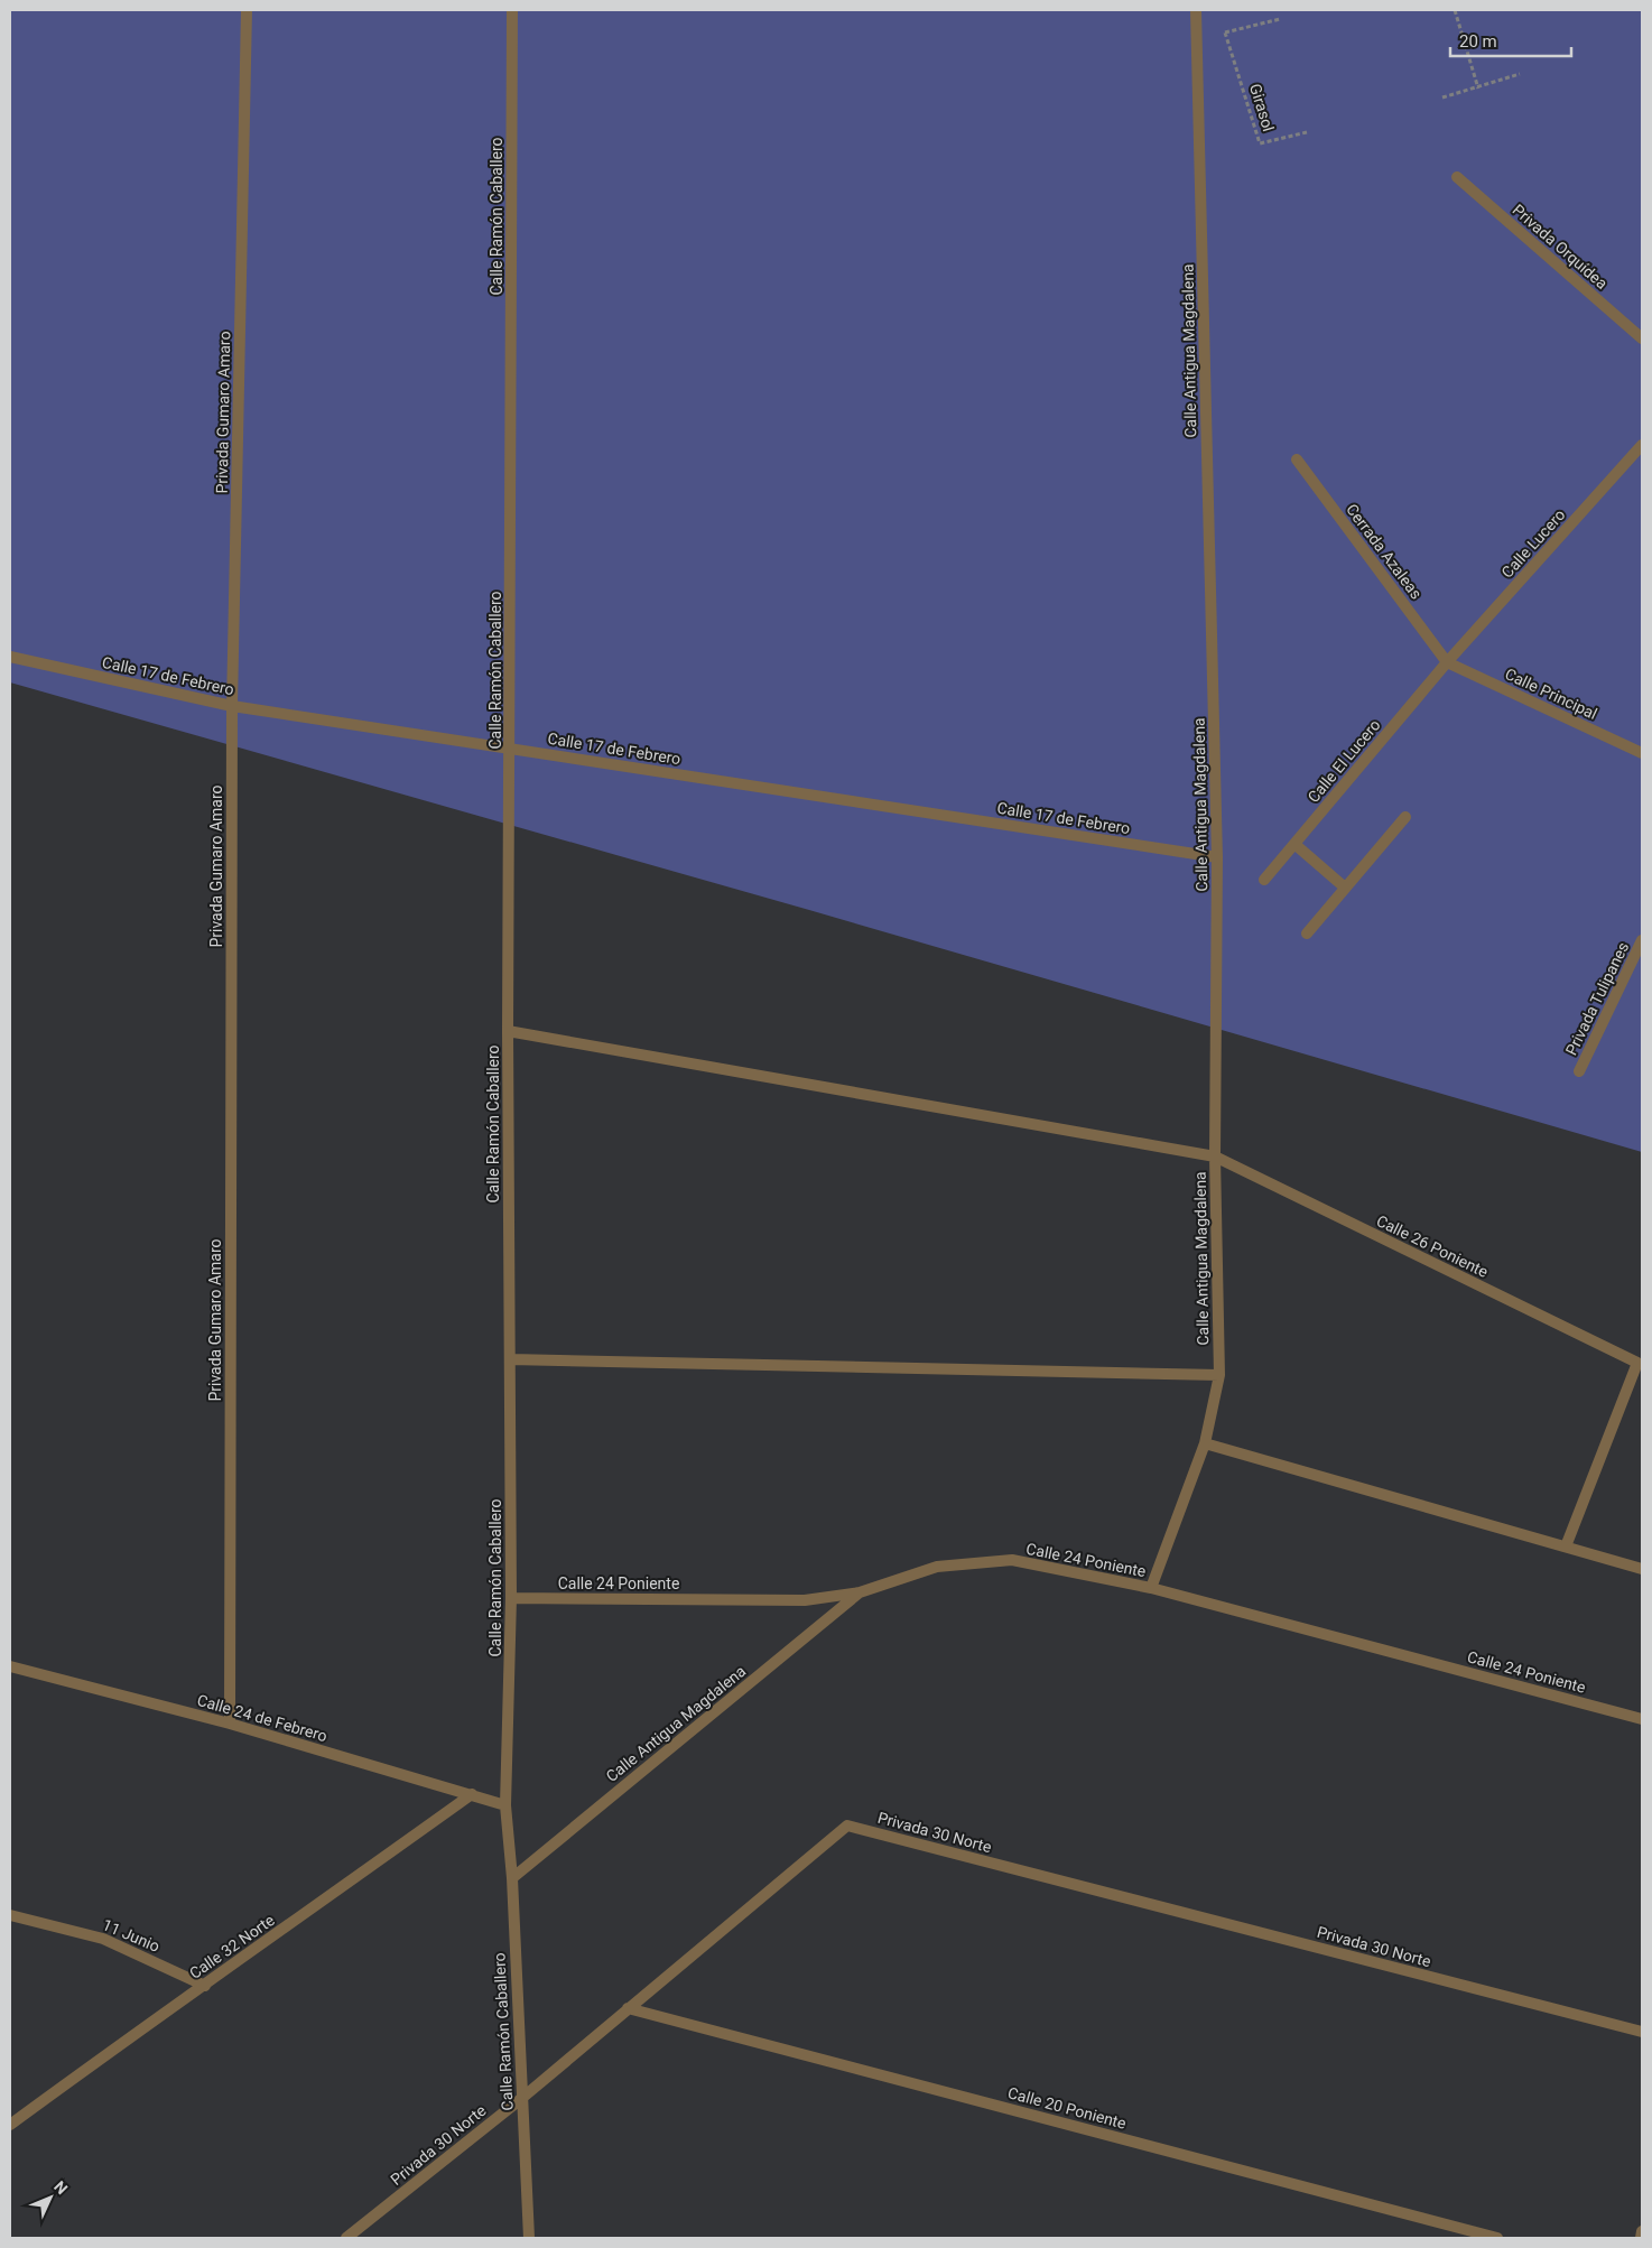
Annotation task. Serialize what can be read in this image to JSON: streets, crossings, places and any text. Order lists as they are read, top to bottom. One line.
{"streets":{"street":["Calle Ramón Caballero","Privada Orquídea","Calle Antigua Magdalena","Privada Gumaro Amaro","Calle Lucero","Cerrada Azaleas","Calle 17 de Febrero","Calle Principal","Calle El Lucero","Privada Tulipanes","Calle 26 Poniente","Calle 24 Poniente","Calle 24 de Febrero","Privada 30 Norte","11 Junio","Calle 32 Norte","Calle 20 Poniente"],"path":["Girasol"]},"crossings":[["Calle Ramón Caballero","Calle Antigua Magdalena"],["Calle Ramón Caballero","Calle 17 de Febrero"],["Calle Ramón Caballero","Calle 26 Poniente"],["Calle Ramón Caballero","Calle 24 Poniente"],["Calle Ramón Caballero","Calle 24 de Febrero"],["Calle Ramón Caballero","Privada 30 Norte"],["Calle Antigua Magdalena","Calle 17 de Febrero"],["Calle Antigua Magdalena","Calle 26 Poniente"],["Calle Antigua Magdalena","Calle 24 Poniente"],["Privada Gumaro Amaro","Calle 17 de Febrero"],["Privada Gumaro Amaro","Calle 24 de Febrero"],["Calle Lucero","Cerrada Azaleas"],["Calle Lucero","Calle Principal"],["Calle Lucero","Calle El Lucero"],["Cerrada Azaleas","Calle Principal"],["Cerrada Azaleas","Calle El Lucero"],["Calle Principal","Calle El Lucero"],["Calle 24 de Febrero","Calle 32 Norte"],["Privada 30 Norte","Calle 20 Poniente"],["11 Junio","Calle 32 Norte"]],"scale_bar":"20 m","north":"top right"}
